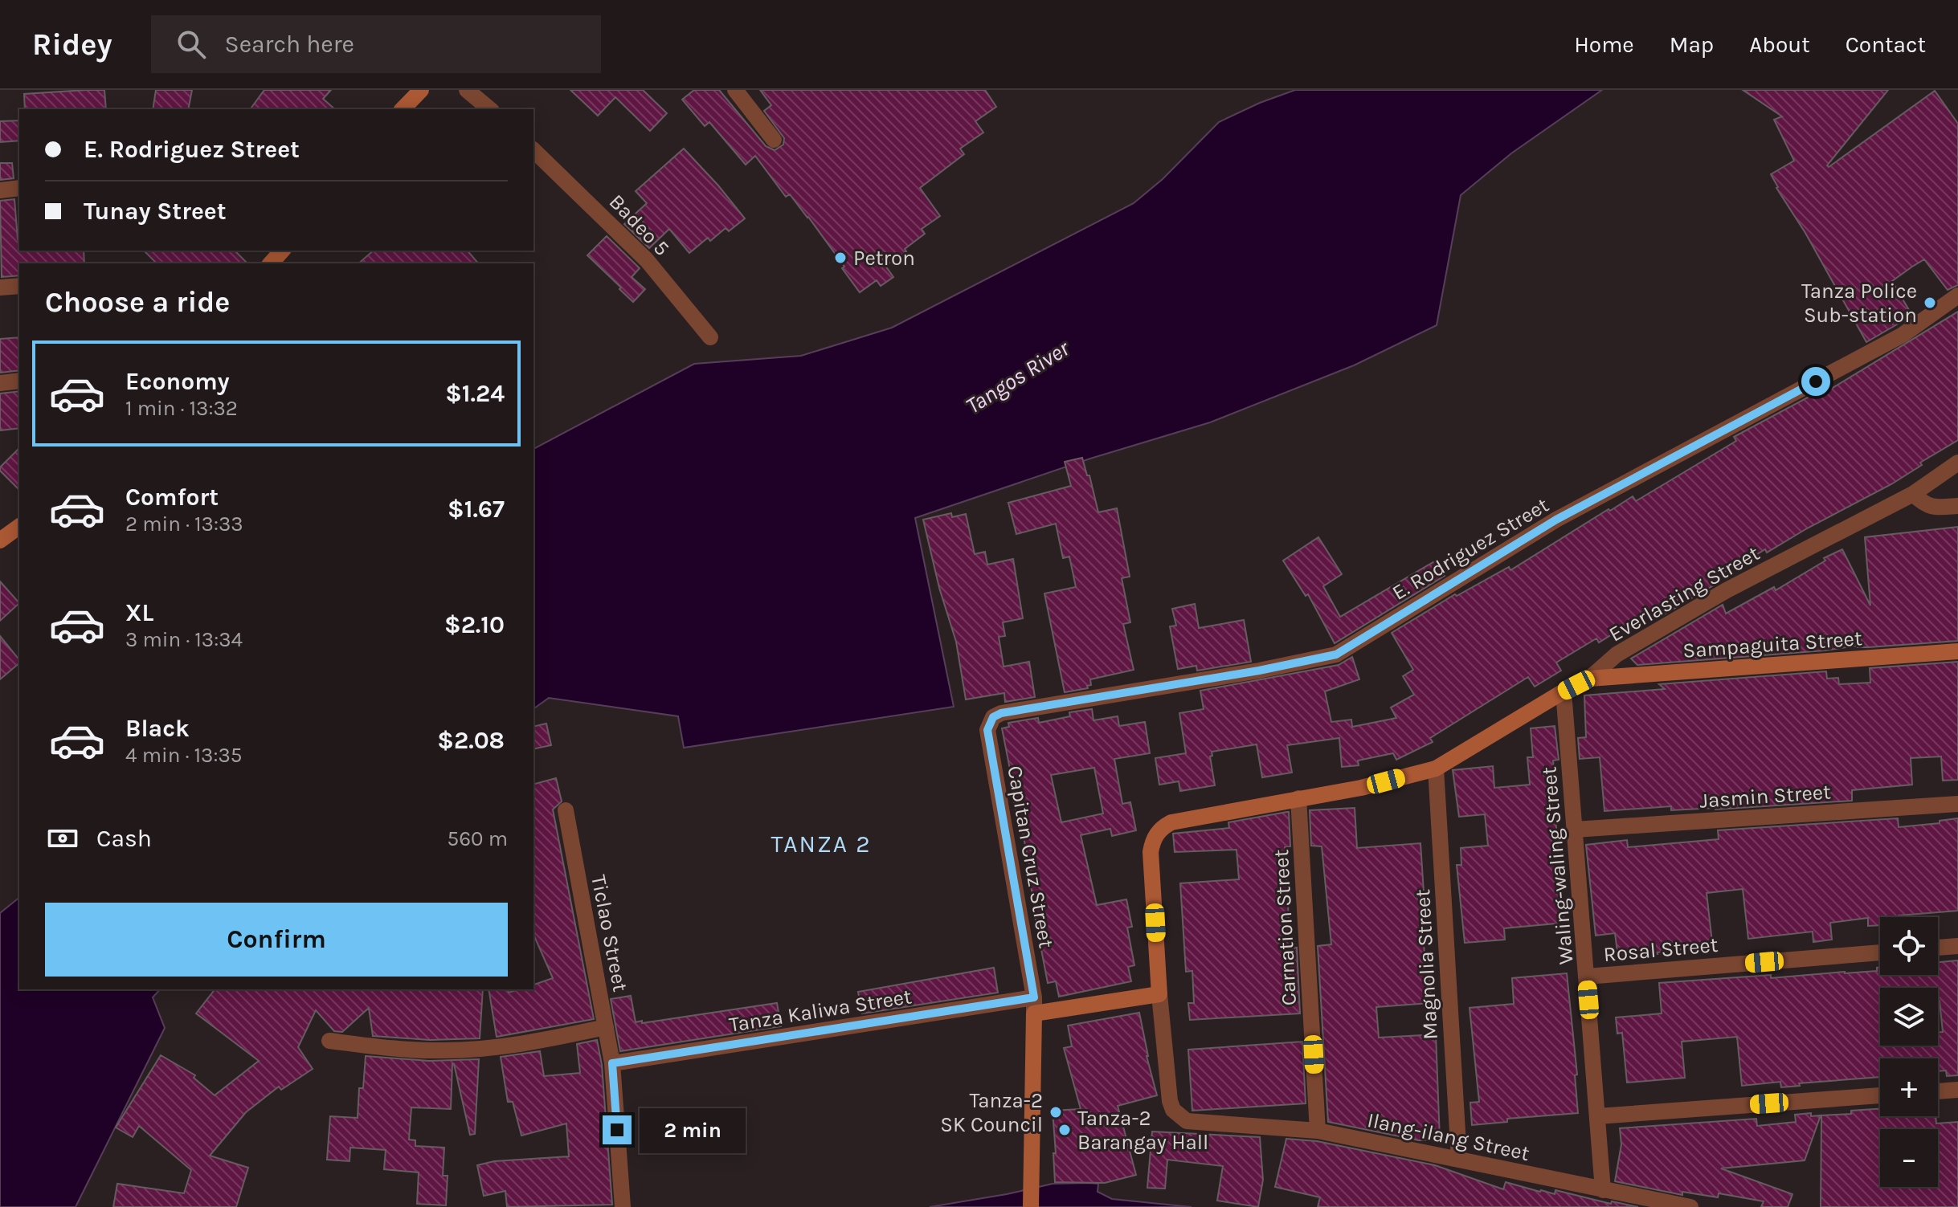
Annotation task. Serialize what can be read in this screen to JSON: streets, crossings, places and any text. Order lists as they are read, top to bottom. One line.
{"streets":{"street":["Badeo 5","E. Rodriguez Street","Everlasting Street","Sampaguita Street","Jasmin Street","Capitan Cruz Street","Waling-waling Street","Carnation Street","Ticlao Street","Rosal Street","Magnolia Street","Tanza Kaliwa Street","Ilang-ilang Street"]},"crossings":[["E. Rodriguez Street","Capitan Cruz Street"],["Everlasting Street","Sampaguita Street"],["Everlasting Street","Waling-waling Street"],["Everlasting Street","Carnation Street"],["Everlasting Street","Magnolia Street"],["Everlasting Street","Ilang-ilang Street"],["Jasmin Street","Waling-waling Street"],["Capitan Cruz Street","Tanza Kaliwa Street"],["Waling-waling Street","Rosal Street"],["Waling-waling Street","Ilang-ilang Street"],["Carnation Street","Ilang-ilang Street"],["Ticlao Street","Tanza Kaliwa Street"],["Magnolia Street","Ilang-ilang Street"]],"districts":["TANZA 2"],"water":["Tangos River"],"places":["Petron","Tanza Police Sub-station","Tanza-2 SK Council","Tanza-2 Barangay Hall"],"page":{"header":"Ridey","search":"Search here","nav":["Home","Map","About","Contact"],"banner":["E. Rodriguez Street","Tunay Street"],"heading":"Choose a ride","list":[{"name":"Economy","note":"1 min · 13:32","value":"$1.24"},{"name":"Comfort","note":"2 min · 13:33","value":"$1.67"},{"name":"XL","note":"3 min · 13:34","value":"$2.10"},{"name":"Black","note":"4 min · 13:35","value":"$2.08"}],"pay":["Cash","560 m"],"buttons":"Confirm","map_buttons":["+","−"],"bubble":"2 min"}}
